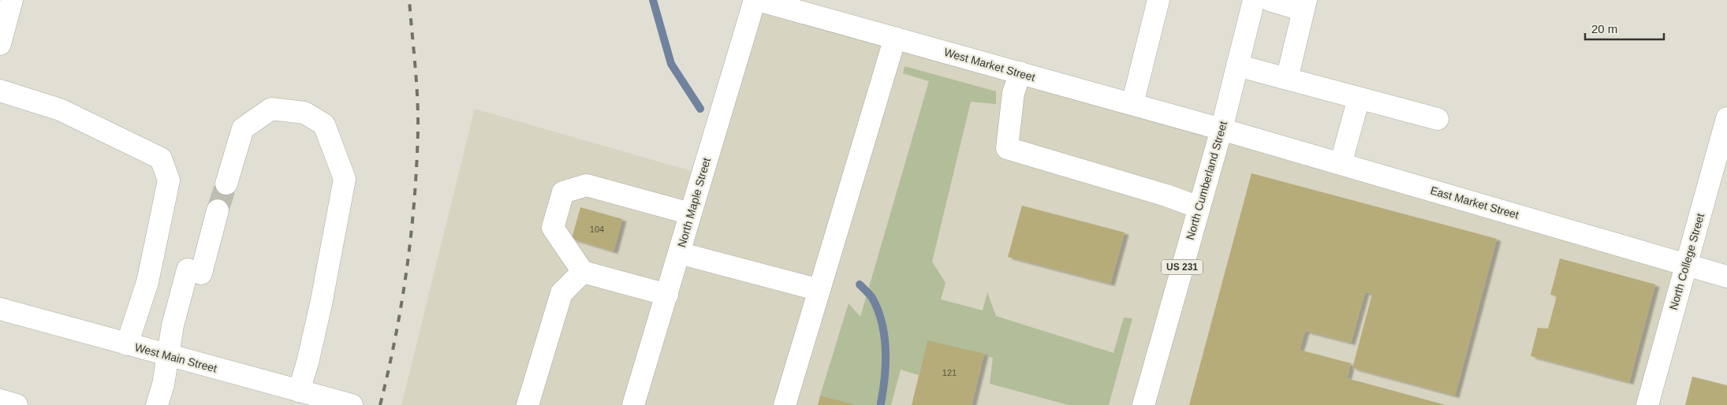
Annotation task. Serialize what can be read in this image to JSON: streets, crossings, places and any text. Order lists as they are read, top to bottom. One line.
{"streets":{"street":["West Market Street","North Cumberland Street","North Maple Street","East Market Street","North College Street","US 231","West Main Street"]},"crossings":[["West Market Street","North Cumberland Street"],["West Market Street","East Market Street"],["North Cumberland Street","East Market Street"],["East Market Street","North College Street"]],"house_numbers":["104","121"],"scale_bar":"20 m"}
